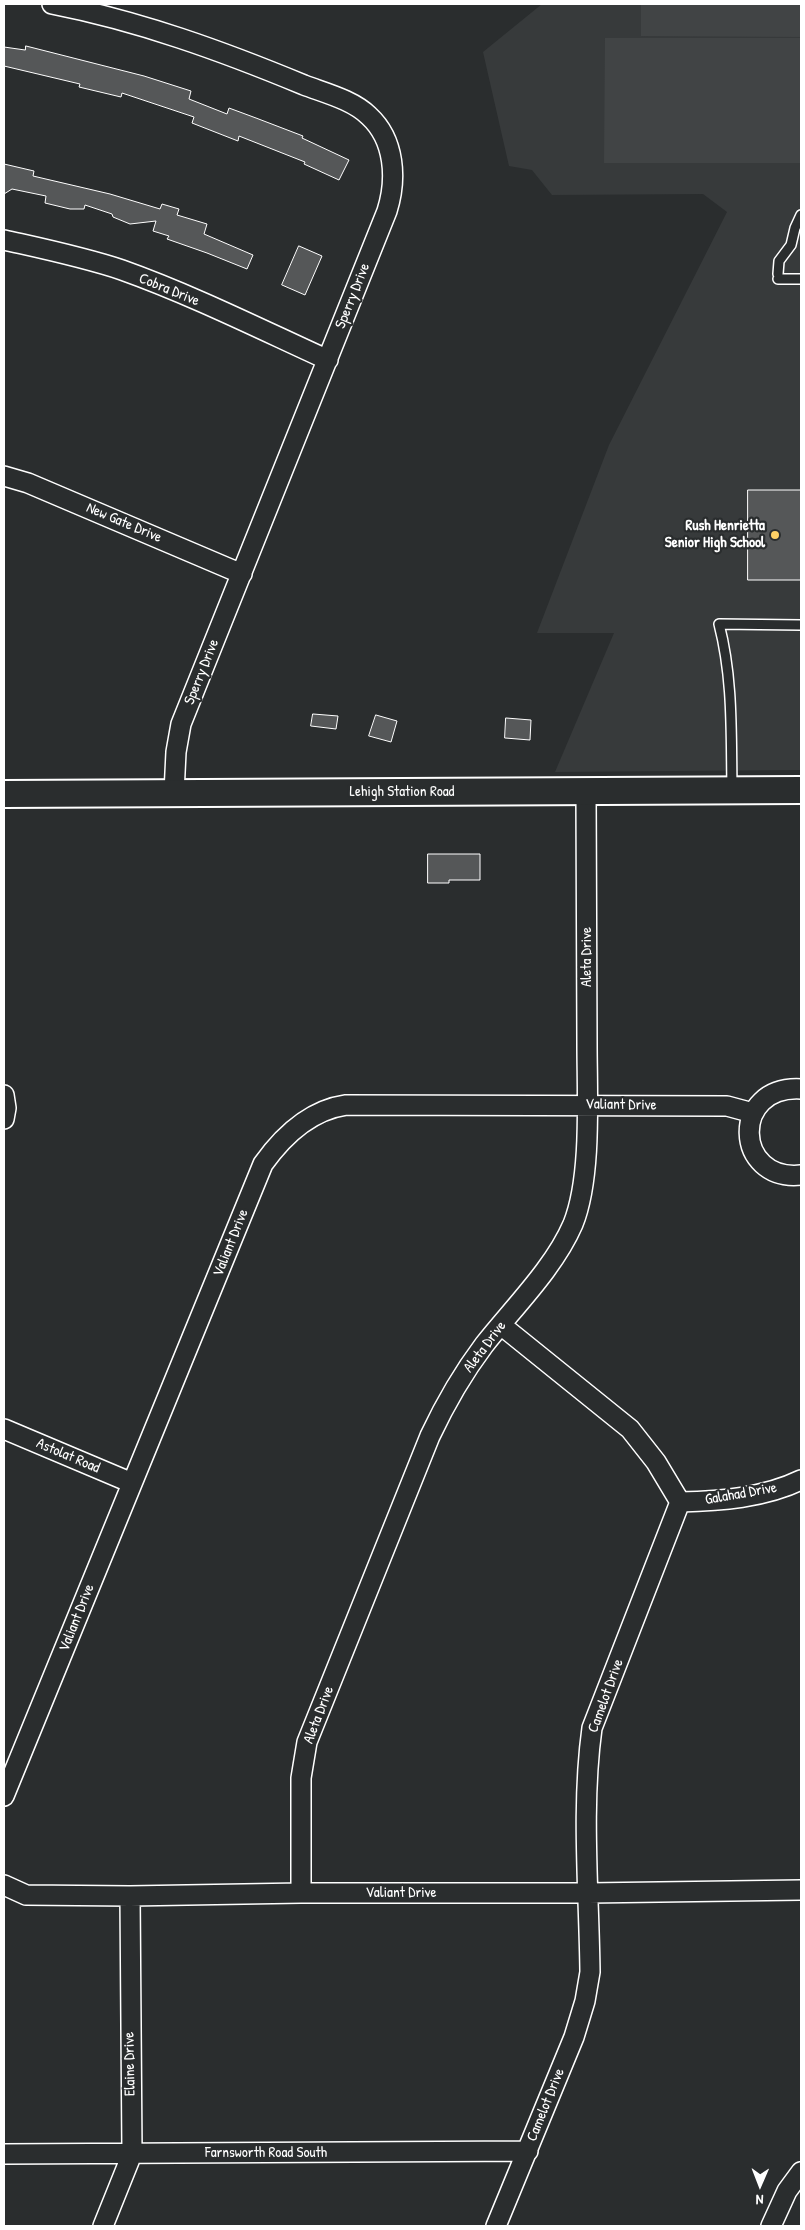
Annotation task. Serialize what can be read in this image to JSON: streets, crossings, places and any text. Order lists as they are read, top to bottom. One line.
{"streets":{"main road":["Lehigh Station Road"],"street":["Cobra Drive","Sperry Drive","New Gate Drive","Aleta Drive","Valiant Drive","Astolat Road","Galahad Drive","Camelot Drive","Elaine Drive","Farnsworth Road South"]},"crossings":[["Cobra Drive","Sperry Drive"],["Sperry Drive","New Gate Drive"],["Sperry Drive","Lehigh Station Road"],["Lehigh Station Road","Aleta Drive"],["Aleta Drive","Valiant Drive"],["Valiant Drive","Astolat Road"],["Valiant Drive","Camelot Drive"],["Valiant Drive","Elaine Drive"],["Galahad Drive","Camelot Drive"],["Camelot Drive","Farnsworth Road South"],["Elaine Drive","Farnsworth Road South"]],"places":["Rush Henrietta Senior High School"],"north":"bottom"}
